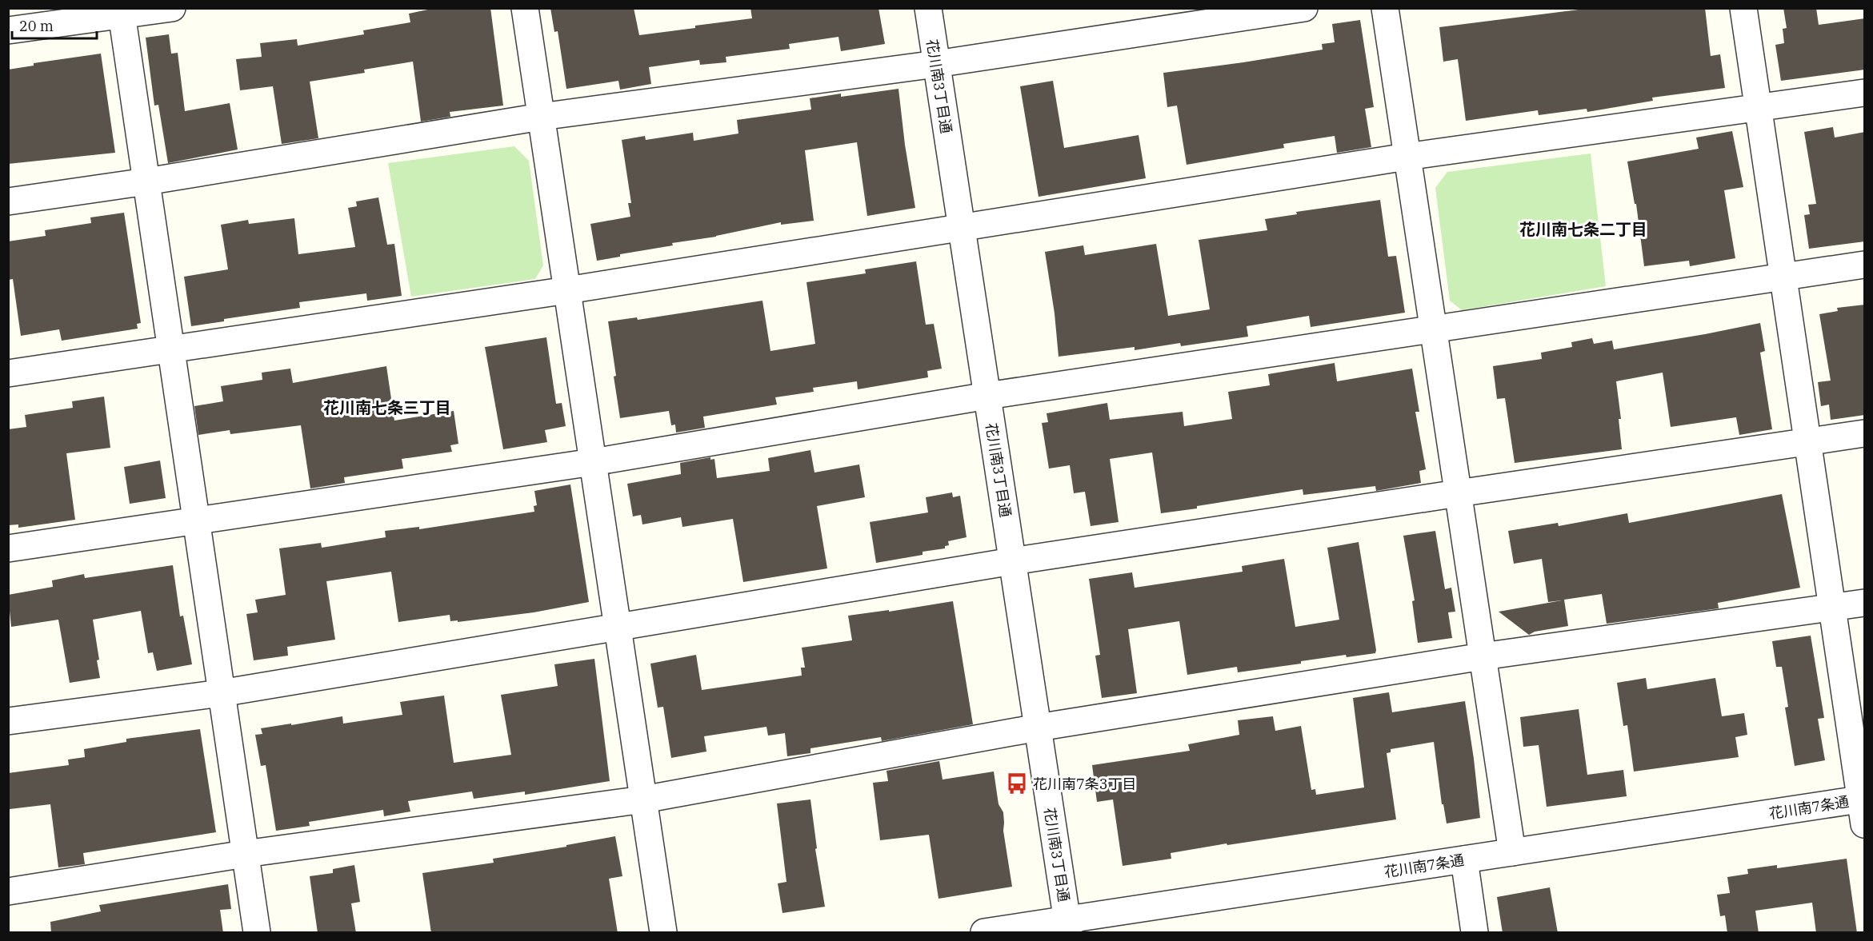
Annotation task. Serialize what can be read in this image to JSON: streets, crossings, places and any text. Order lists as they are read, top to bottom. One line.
{"streets":{"street":["花川南3丁目通","花川南7条通"]},"crossings":[["花川南3丁目通","花川南7条通"]],"districts":["花川南七条二丁目","花川南七条三丁目"],"places":{"bus stop":["花川南7条3丁目"]},"scale_bar":"20 m"}
